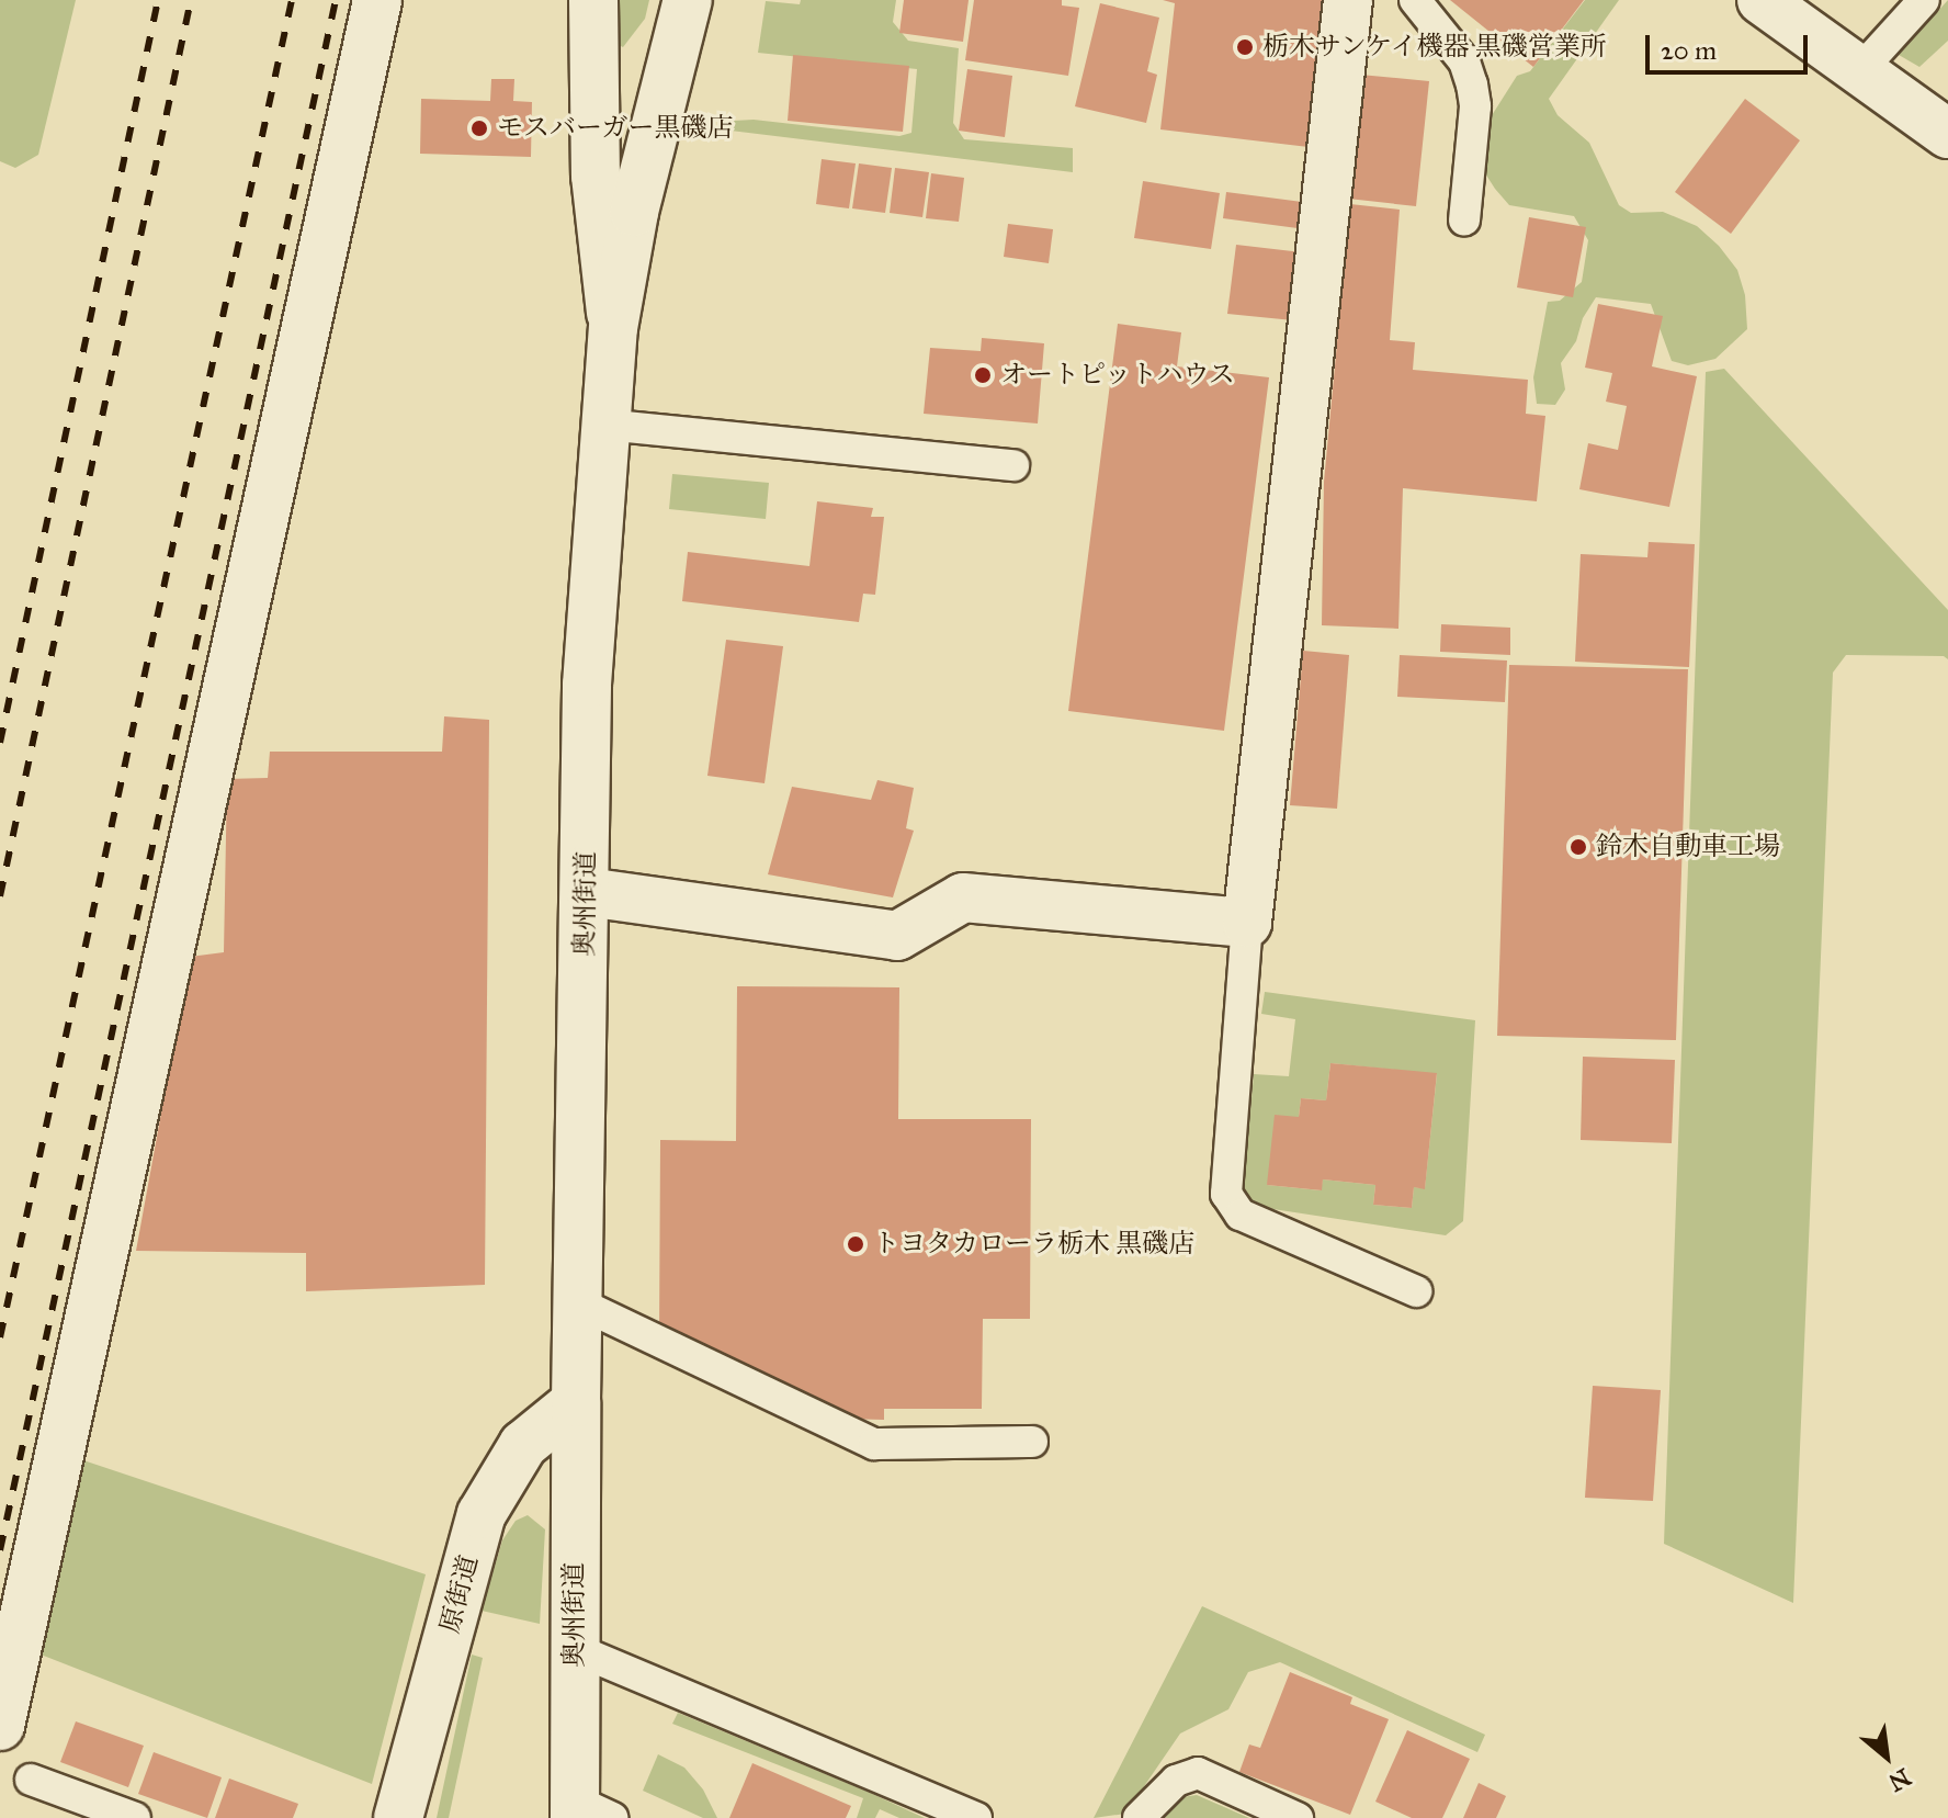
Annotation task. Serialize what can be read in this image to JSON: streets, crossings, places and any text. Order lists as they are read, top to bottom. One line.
{"streets":{"street":["奥州街道","原街道"]},"crossings":[["奥州街道","原街道"]],"places":["栃木サンケイ機器 黒磯営業所","モスバーガー黒磯店","オートピットハウス","鈴木自動車工場","トヨタカローラ栃木 黒磯店"],"scale_bar":"20 m","north":"bottom right"}
